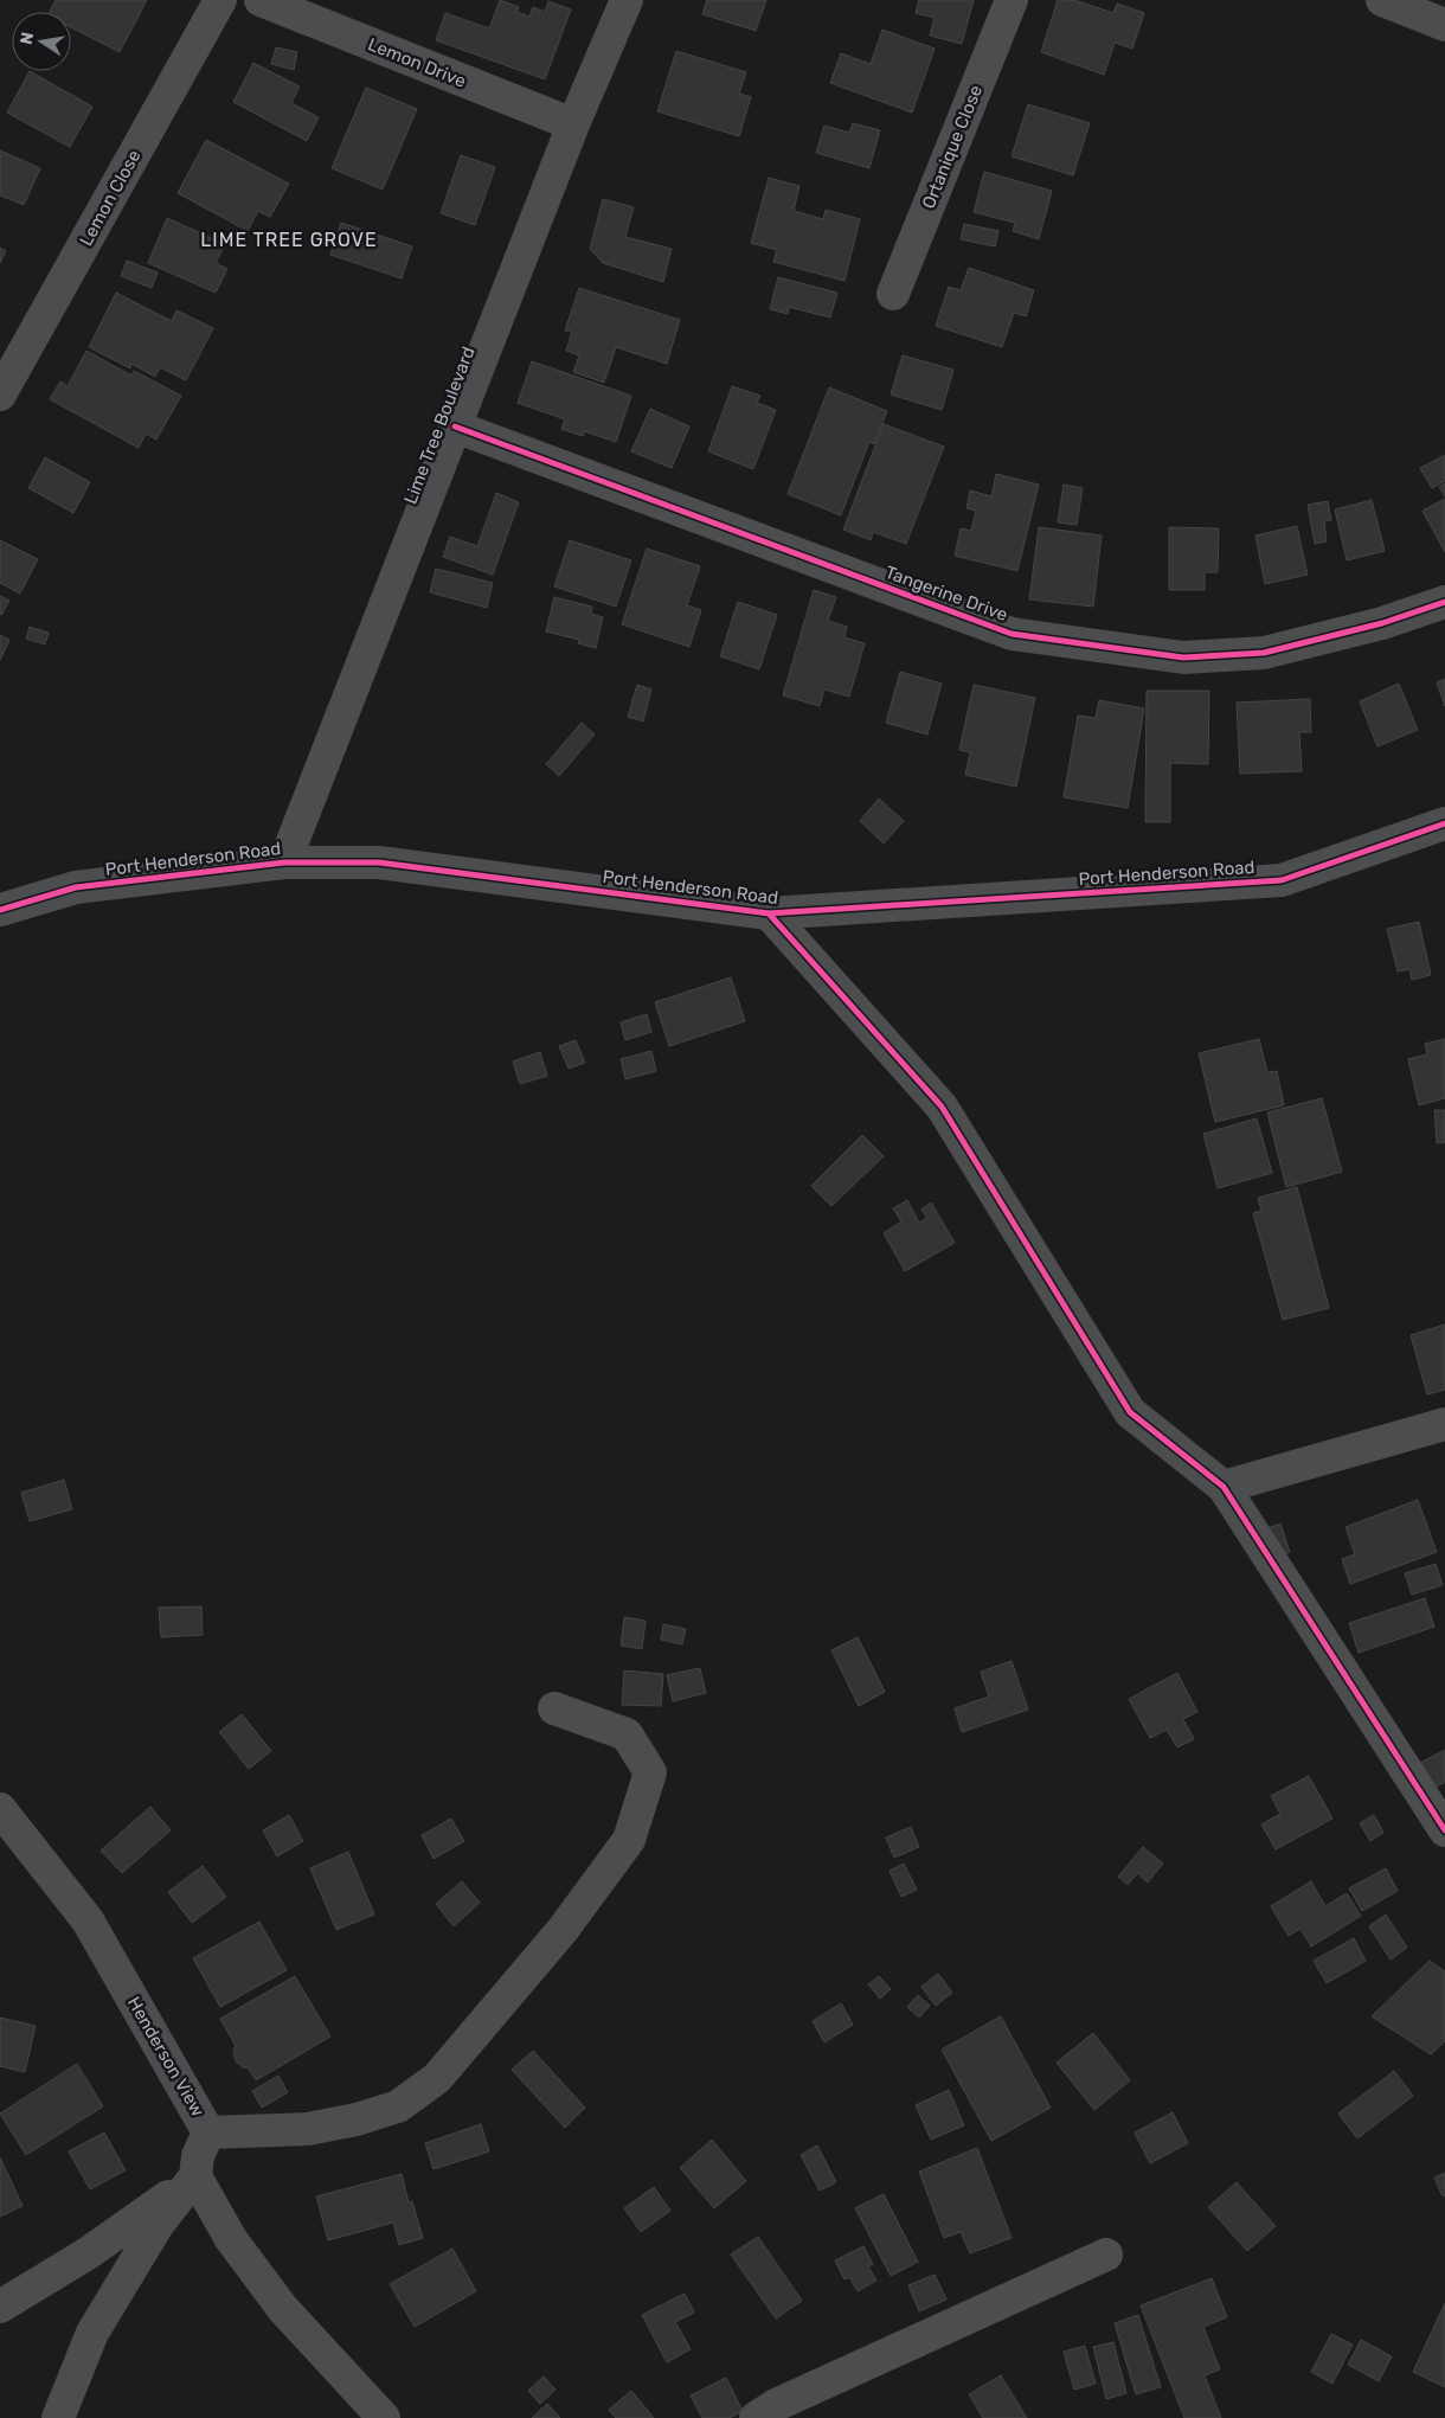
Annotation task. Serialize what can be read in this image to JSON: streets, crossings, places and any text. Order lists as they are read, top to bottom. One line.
{"streets":{"street":["Lemon Drive","Ortanique Close","Lemon Close","Lime Tree Boulevard","Tangerine Drive","Port Henderson Road","Henderson View"]},"crossings":[["Lemon Drive","Lime Tree Boulevard"],["Lime Tree Boulevard","Tangerine Drive"],["Lime Tree Boulevard","Port Henderson Road"]],"districts":["LIME TREE GROVE"],"north":"left"}
